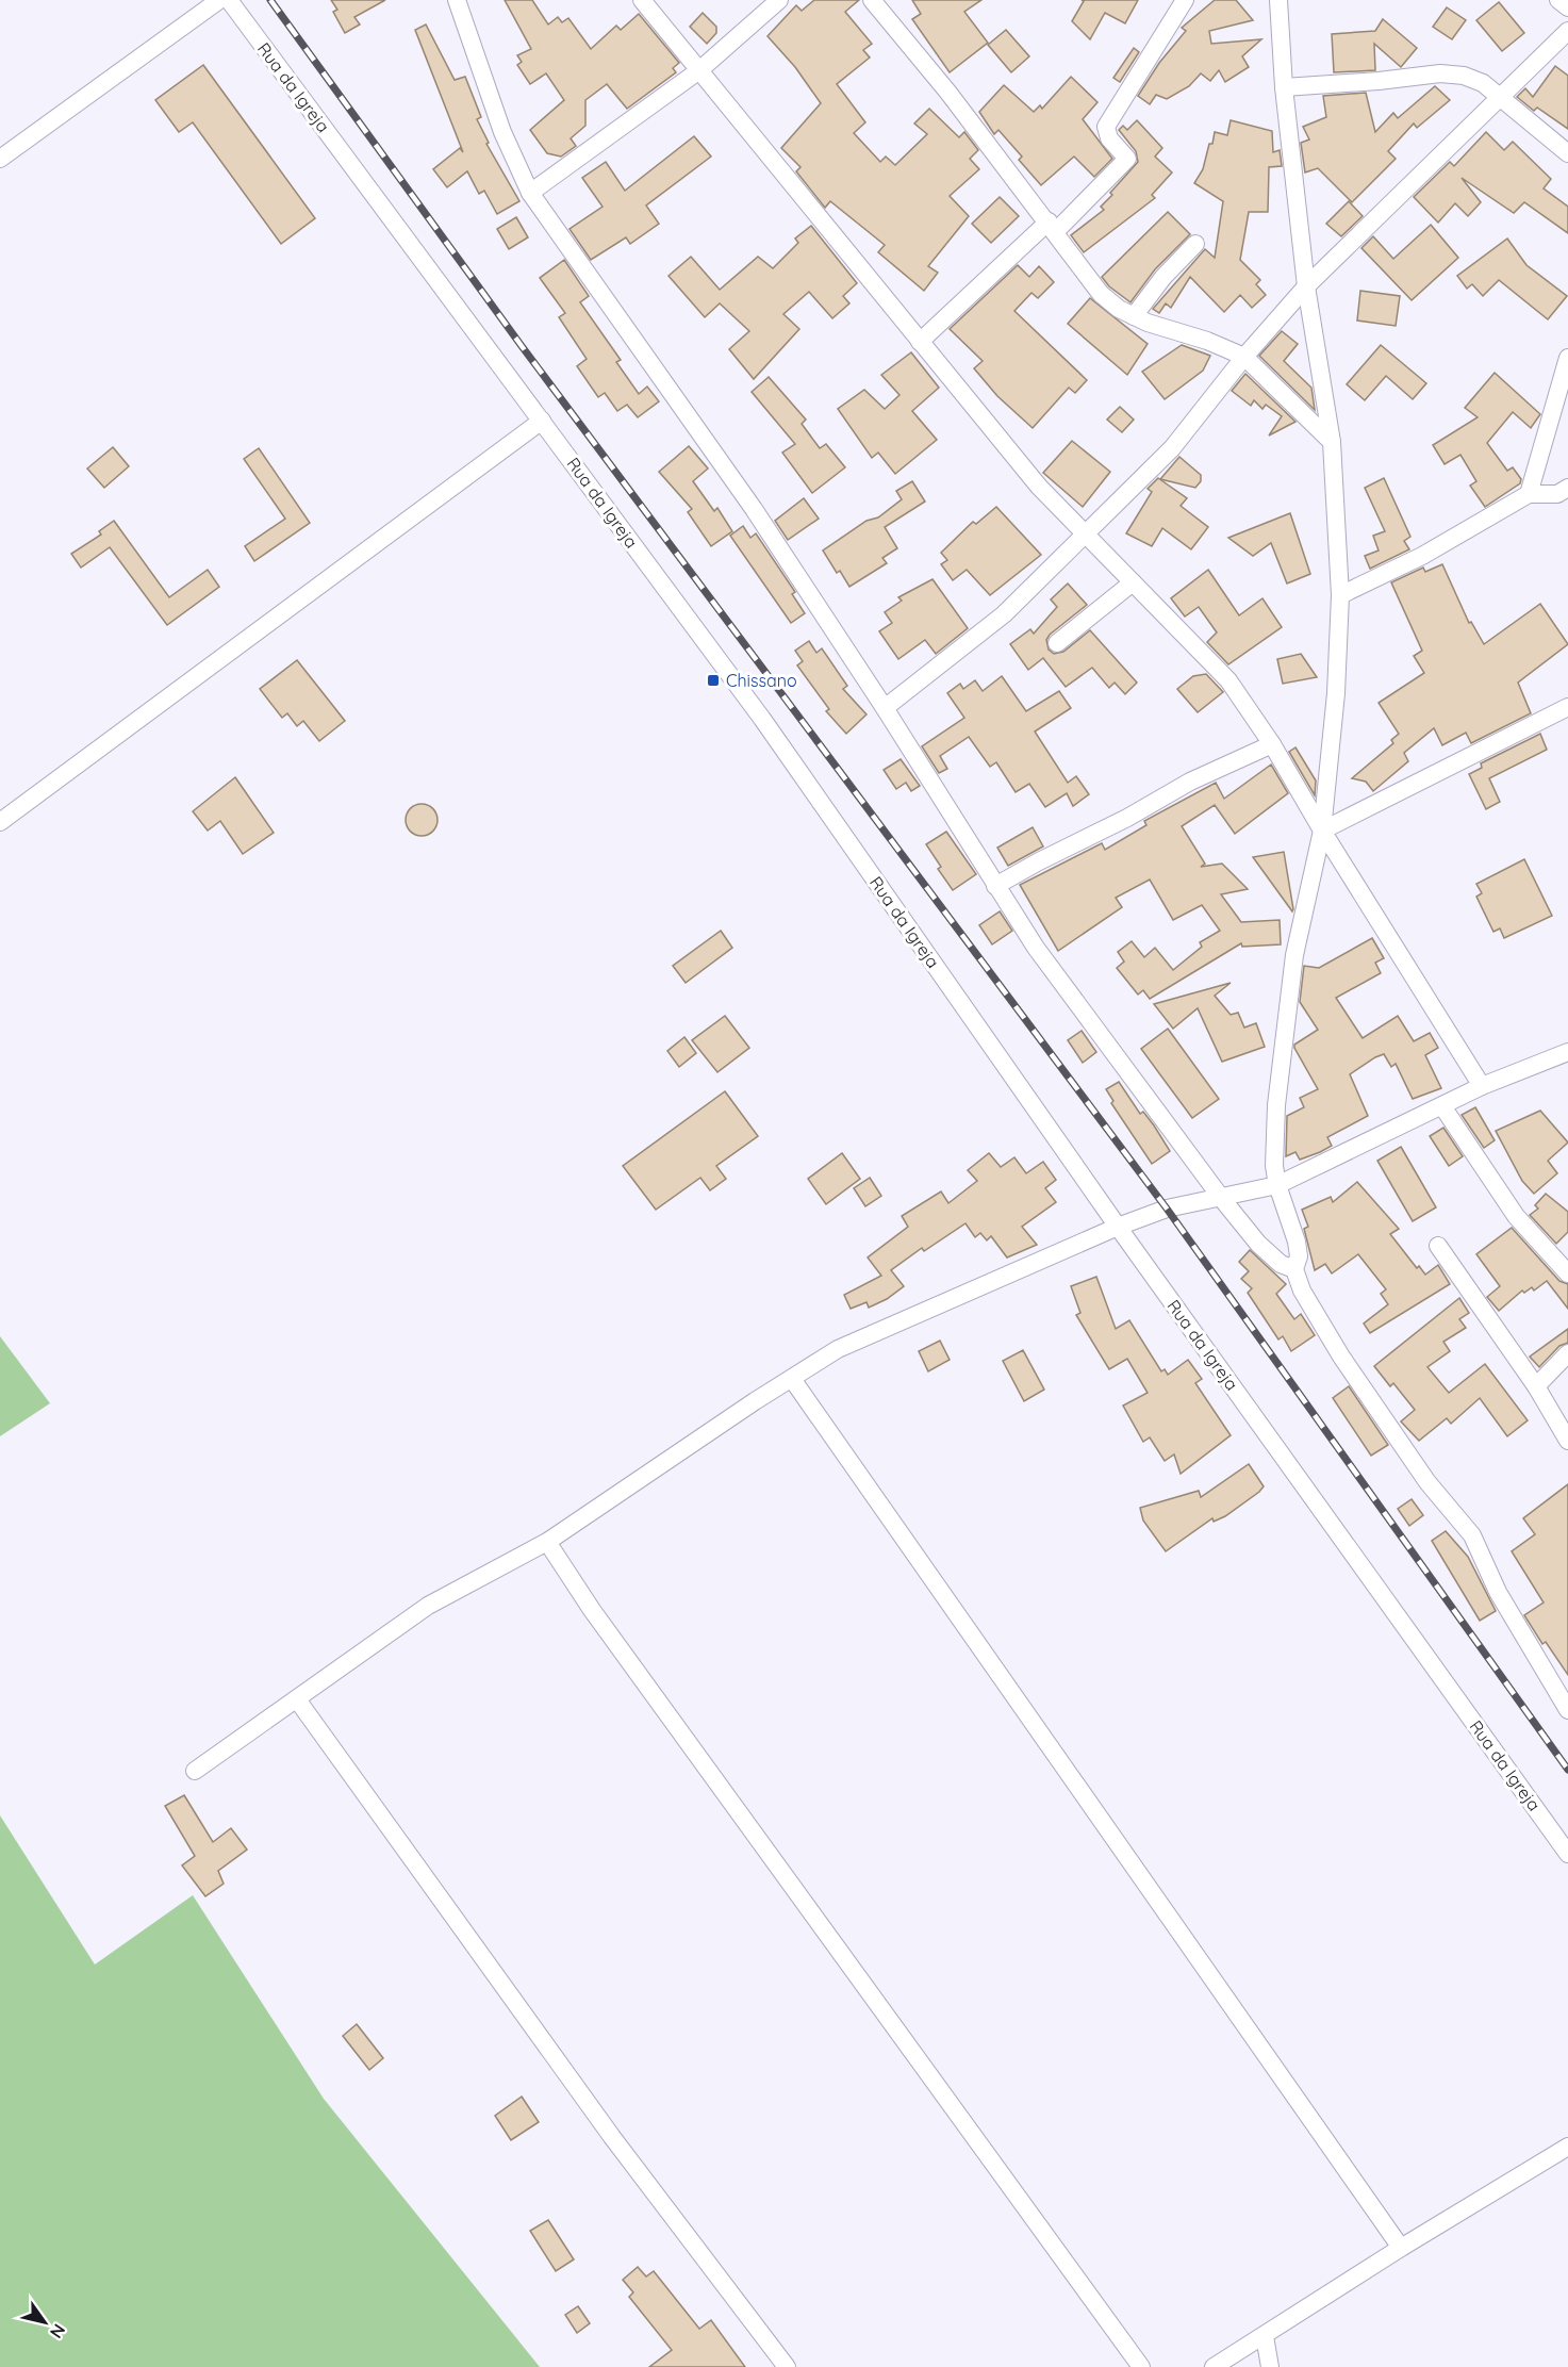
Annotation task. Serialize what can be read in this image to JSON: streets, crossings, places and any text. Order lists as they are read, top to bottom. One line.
{"streets":{"street":["Rua da Igreja"]},"places":{"transit":["Chissano"]},"north":"bottom right"}
